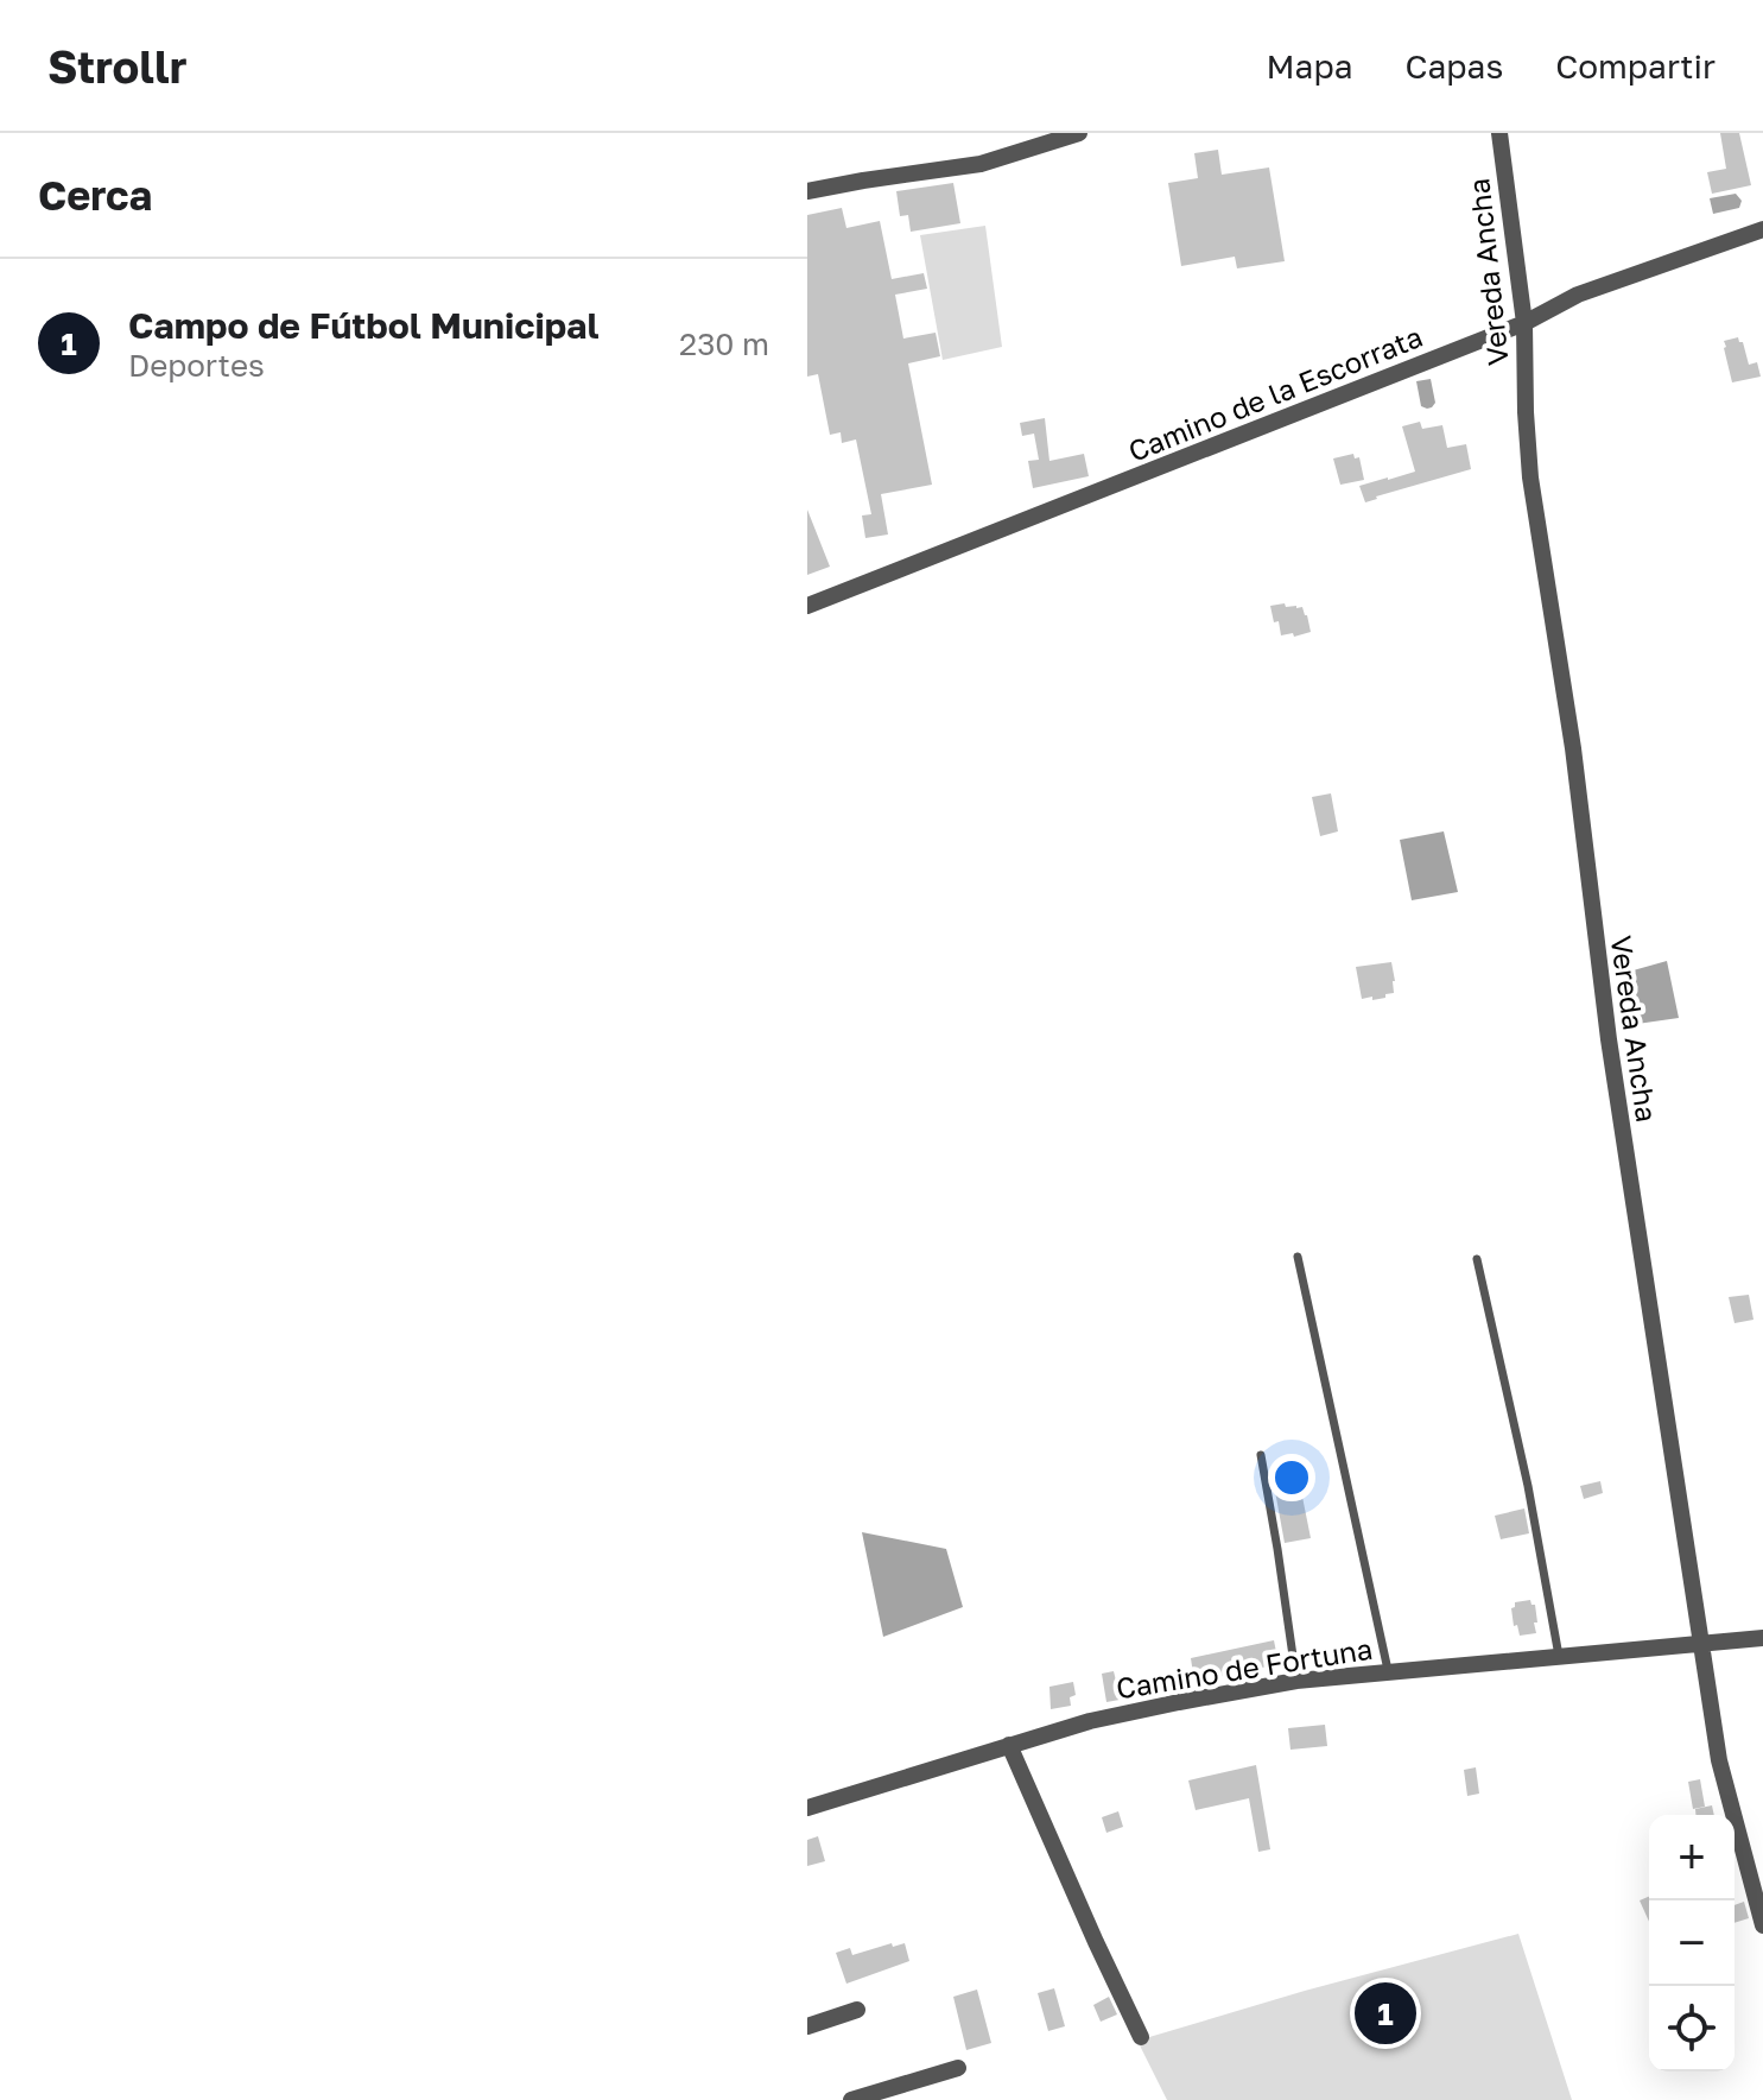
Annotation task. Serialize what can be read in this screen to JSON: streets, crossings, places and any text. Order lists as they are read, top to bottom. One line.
{"streets":{"street":["Vereda Ancha","Camino de la Escorrata","Camino de Fortuna"]},"crossings":[["Vereda Ancha","Camino de la Escorrata"],["Vereda Ancha","Camino de Fortuna"]],"page":{"header":"Strollr","nav":["Mapa","Capas","Compartir"],"heading":"Cerca","list":[{"mark":"1","name":"Campo de Fútbol Municipal","note":"Deportes","value":"230 m"}],"map_buttons":["+","−"],"pins":"1"}}
